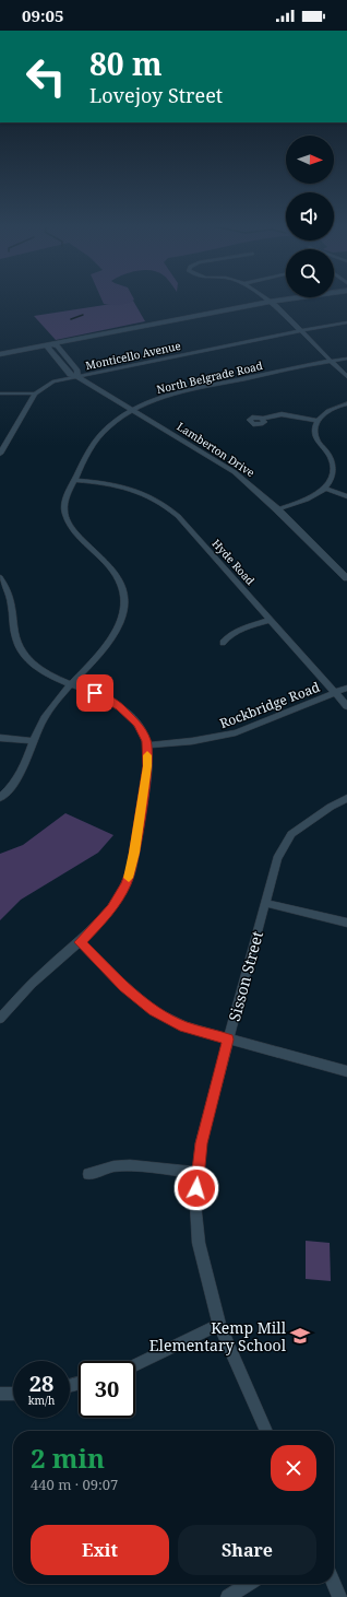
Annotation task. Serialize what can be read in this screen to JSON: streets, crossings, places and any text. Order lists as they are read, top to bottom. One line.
{"streets":{"street":["Monticello Avenue","North Belgrade Road","Lamberton Drive","Hyde Road","Rockbridge Road","Sisson Street"]},"crossings":[["Monticello Avenue","Lamberton Drive"],["North Belgrade Road","Lamberton Drive"],["North Belgrade Road","Hyde Road"],["Hyde Road","Rockbridge Road"]],"places":{"school or university":["Kemp Mill Elementary School"]},"north":"right","page":{"status":"09:05","turn":["80 m","Lovejoy Street"],"speed":"28 km/h","limit":"30","heading":["2 min","440 m · 09:07"],"buttons":["Exit","Share"]}}
